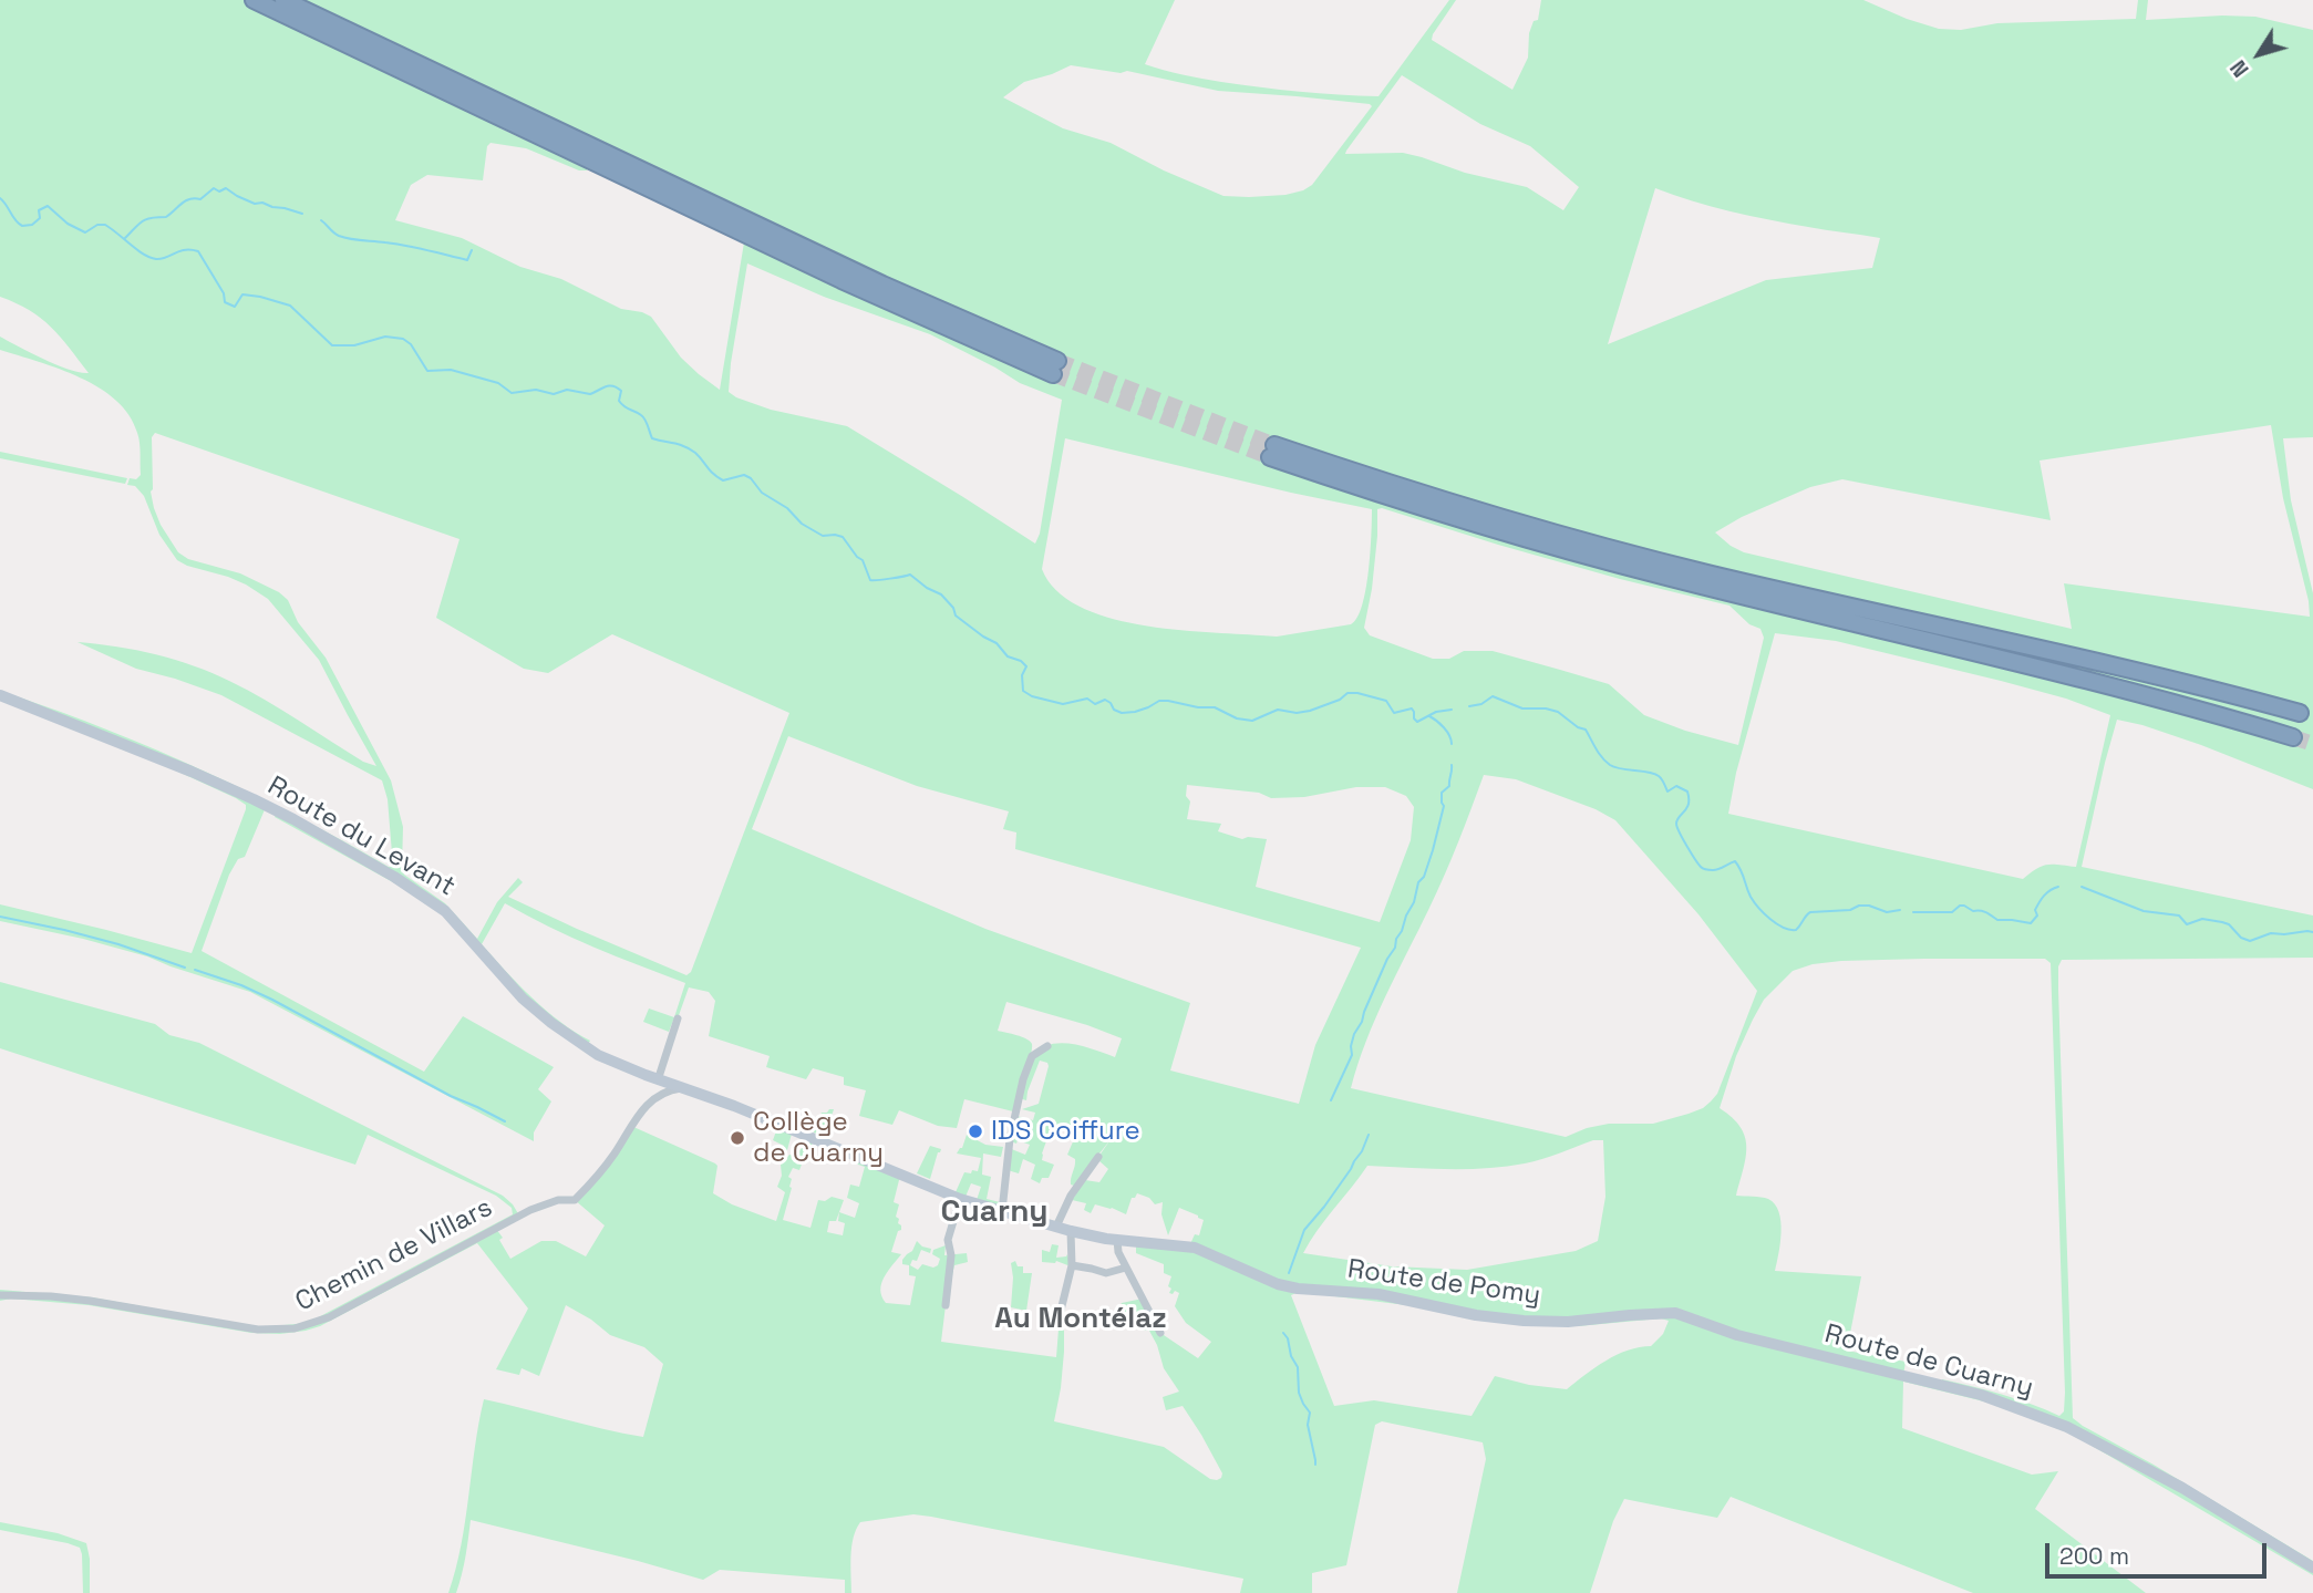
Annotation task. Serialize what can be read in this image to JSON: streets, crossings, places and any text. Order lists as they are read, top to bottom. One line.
{"streets":{"street":["Route du Levant","Chemin de Villars","Route de Pomy","Route de Cuarny"]},"crossings":[["Route du Levant","Route de Pomy"],["Route de Pomy","Route de Cuarny"]],"districts":["Cuarny","Au Montélaz"],"places":["IDS Coiffure","Collège de Cuarny"],"scale_bar":"200 m","north":"bottom left"}
